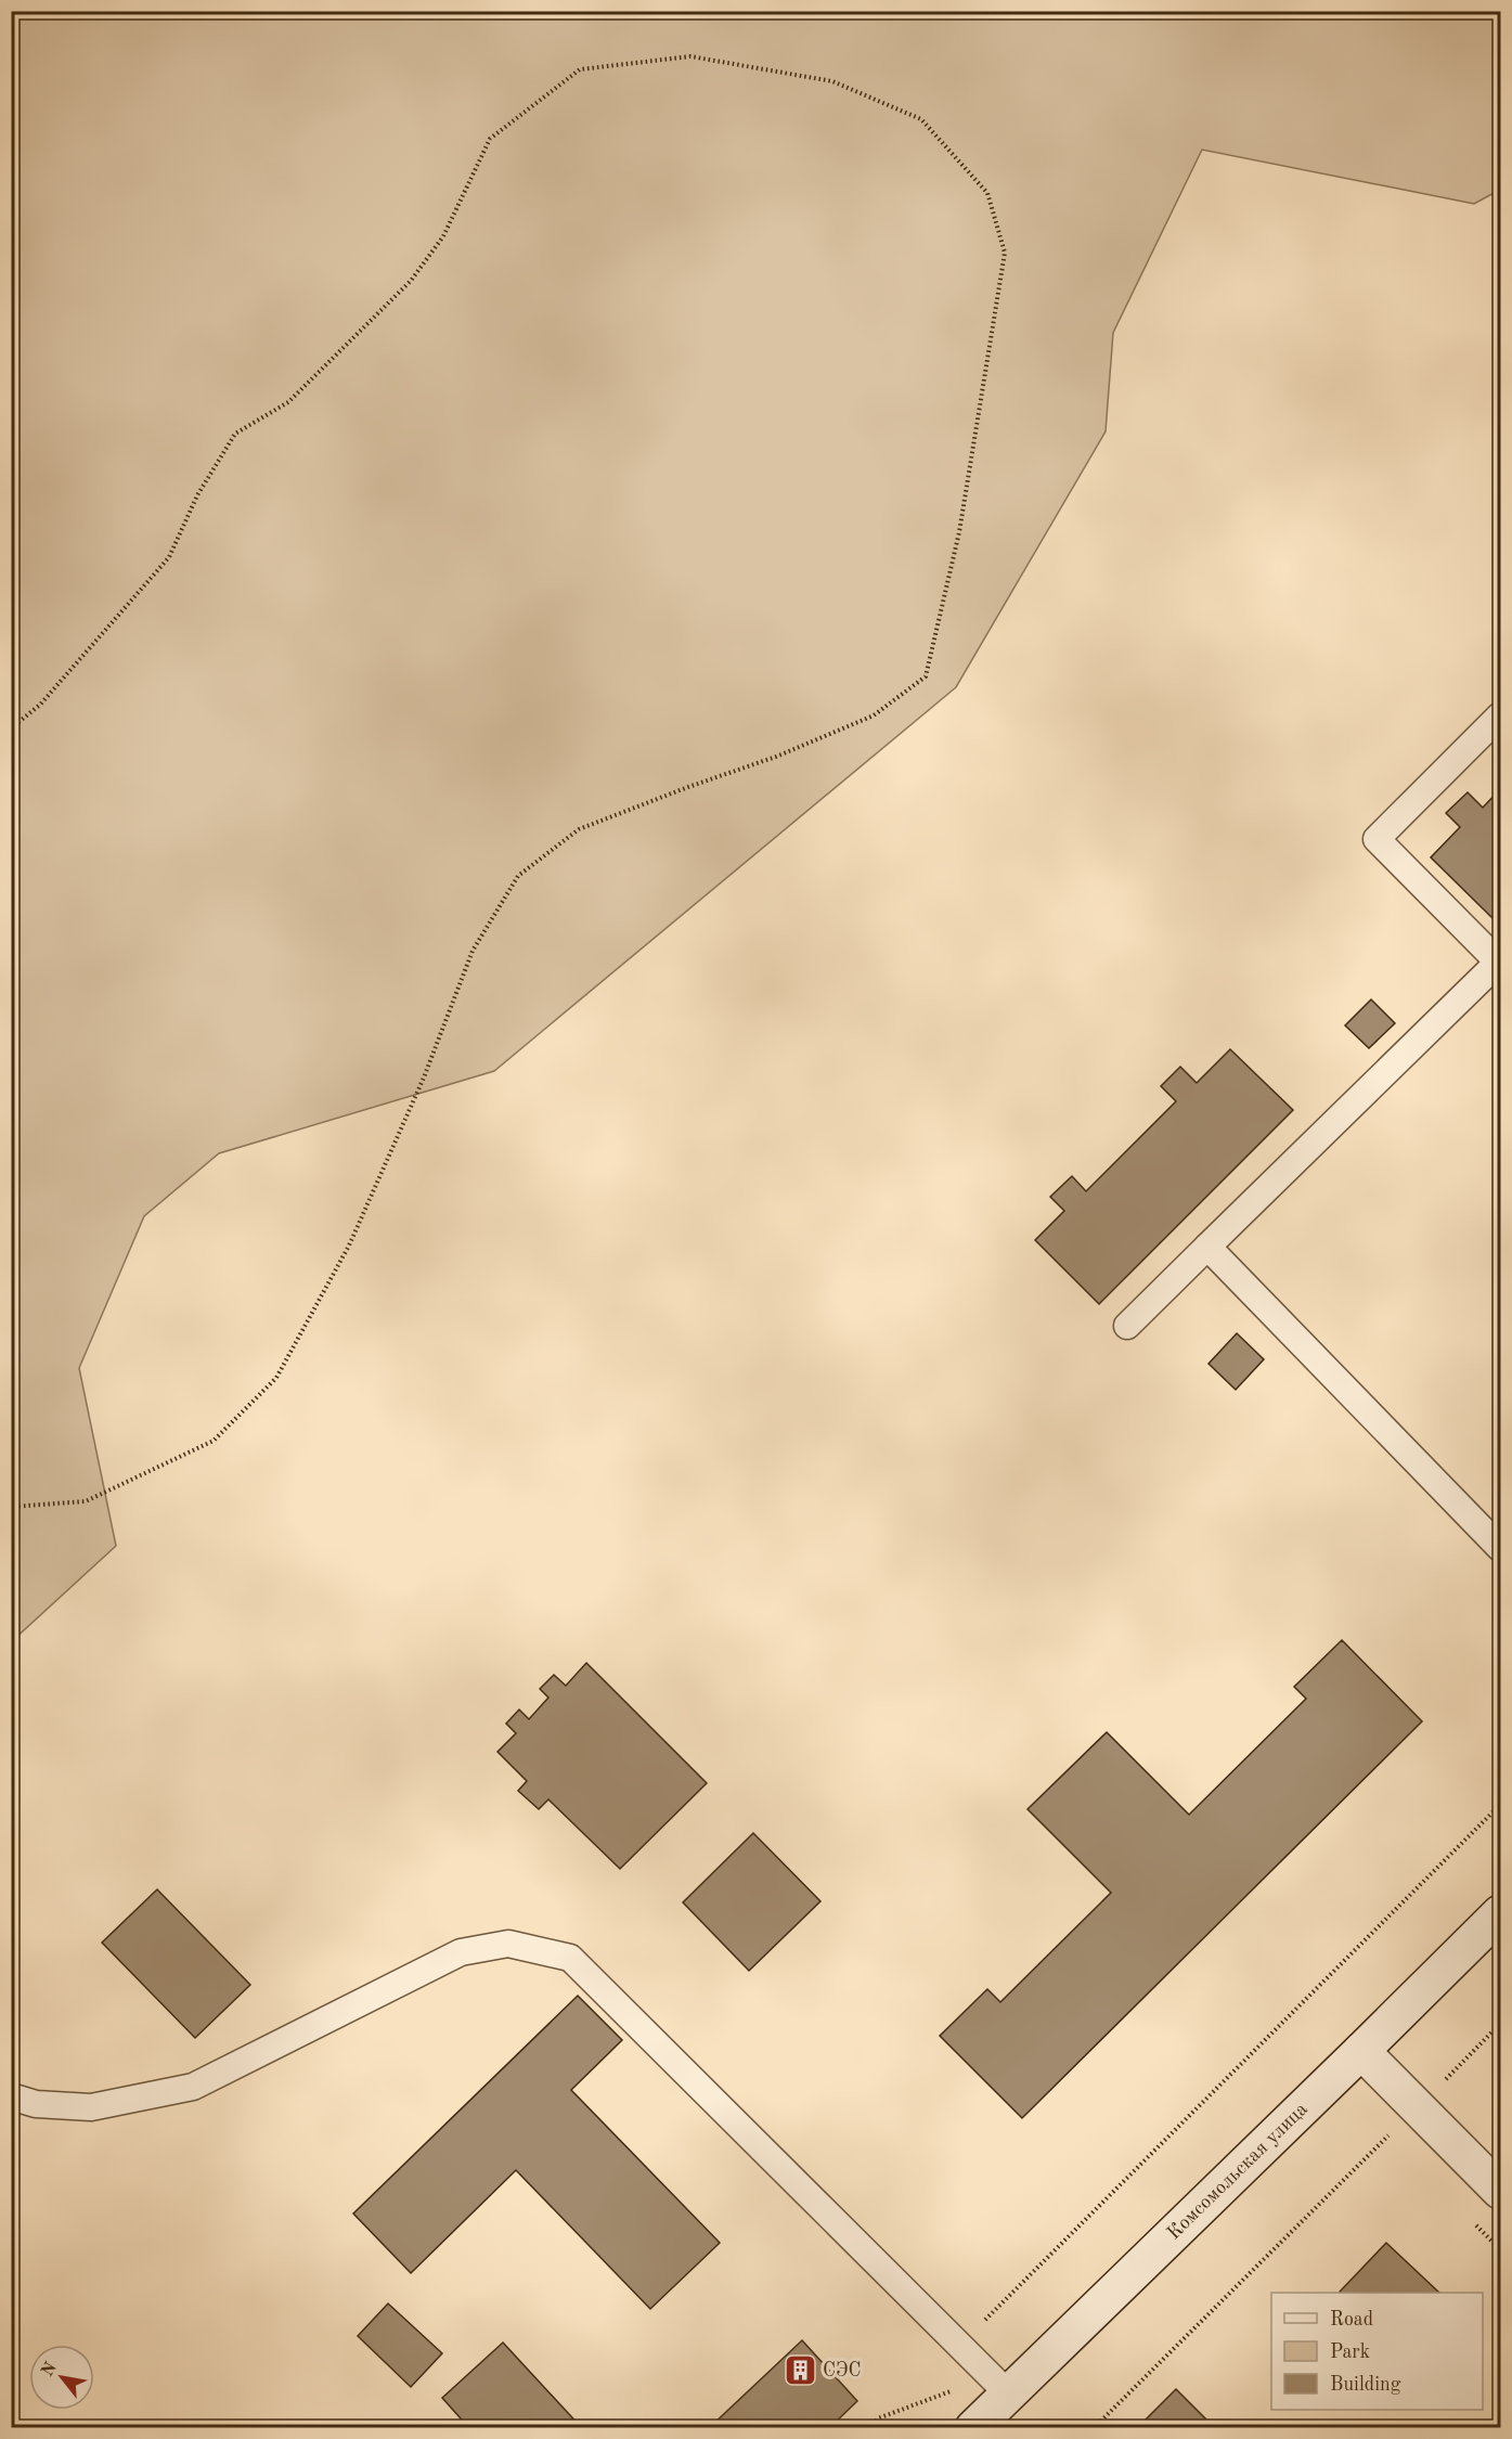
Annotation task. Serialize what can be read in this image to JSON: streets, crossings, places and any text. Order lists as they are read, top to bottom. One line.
{"streets":{"street":["Комсомольская улица"]},"places":{"building":["СЭС"]},"legend":["Road","Park","Building"],"north":"top left"}
